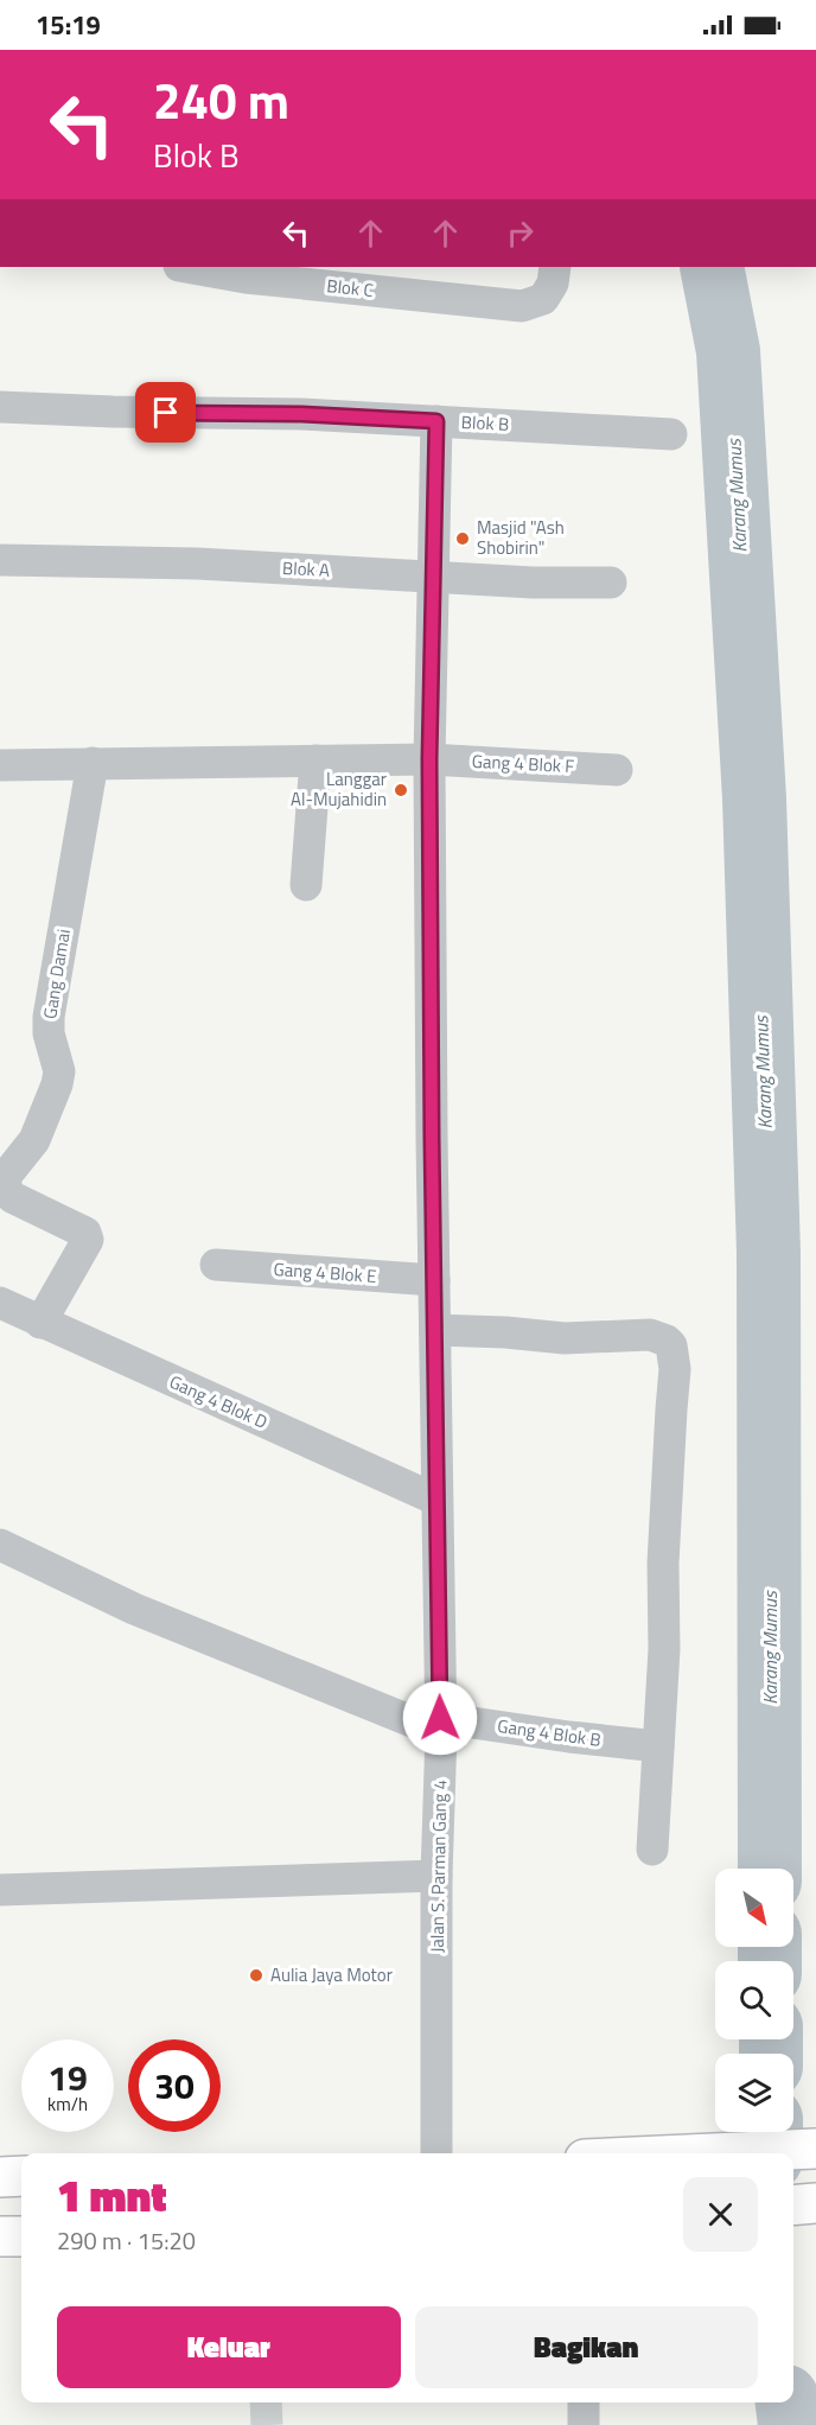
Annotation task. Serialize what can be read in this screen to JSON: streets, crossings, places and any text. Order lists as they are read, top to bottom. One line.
{"streets":{"street":["Blok C","Blok B","Blok A","Gang 4 Blok F","Gang Damai","Gang 4 Blok E","Gang 4 Blok D","Gang 4 Blok B","Jalan S. Parman Gang 4"]},"crossings":[["Blok B","Jalan S. Parman Gang 4"],["Blok A","Jalan S. Parman Gang 4"],["Gang 4 Blok F","Gang Damai"],["Gang 4 Blok F","Jalan S. Parman Gang 4"],["Gang Damai","Gang 4 Blok D"],["Gang 4 Blok E","Jalan S. Parman Gang 4"],["Gang 4 Blok D","Jalan S. Parman Gang 4"],["Gang 4 Blok B","Jalan S. Parman Gang 4"]],"water":["Karang Mumus"],"places":["Masjid \"Ash Shobirin\"","Langgar Al-Mujahidin","Aulia Jaya Motor"],"north":"bottom right","page":{"status":"15:19","turn":["240 m","Blok B"],"speed":"19 km/h","limit":"30","heading":["1 mnt","290 m · 15:20"],"buttons":["Keluar","Bagikan"]}}
